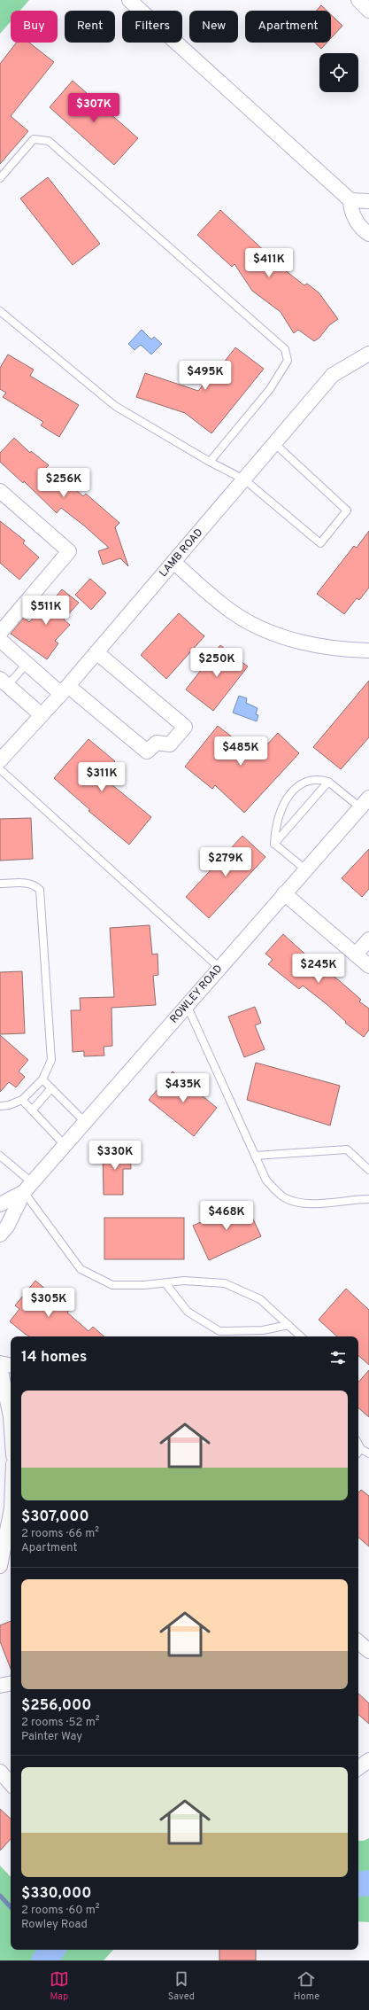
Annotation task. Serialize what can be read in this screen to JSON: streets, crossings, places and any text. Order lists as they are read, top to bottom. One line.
{"streets":{"street":["LAMB ROAD","ROWLEY ROAD"]},"page":{"chip":["Buy","Rent","Filters","New","Apartment"],"price":["$307K","$411K","$495K","$256K","$511K","$250K","$485K","$311K","$279K","$245K","$435K","$330K","$468K","$305K"],"heading":"14 homes","list":[{"name":"$307,000","note":"2 rooms · 66 m² · Apartment"},{"name":"$256,000","note":"2 rooms · 52 m² · Painter Way"},{"name":"$330,000","note":"2 rooms · 60 m² · Rowley Road"}],"tabs":["Map","Saved","Home"]}}
